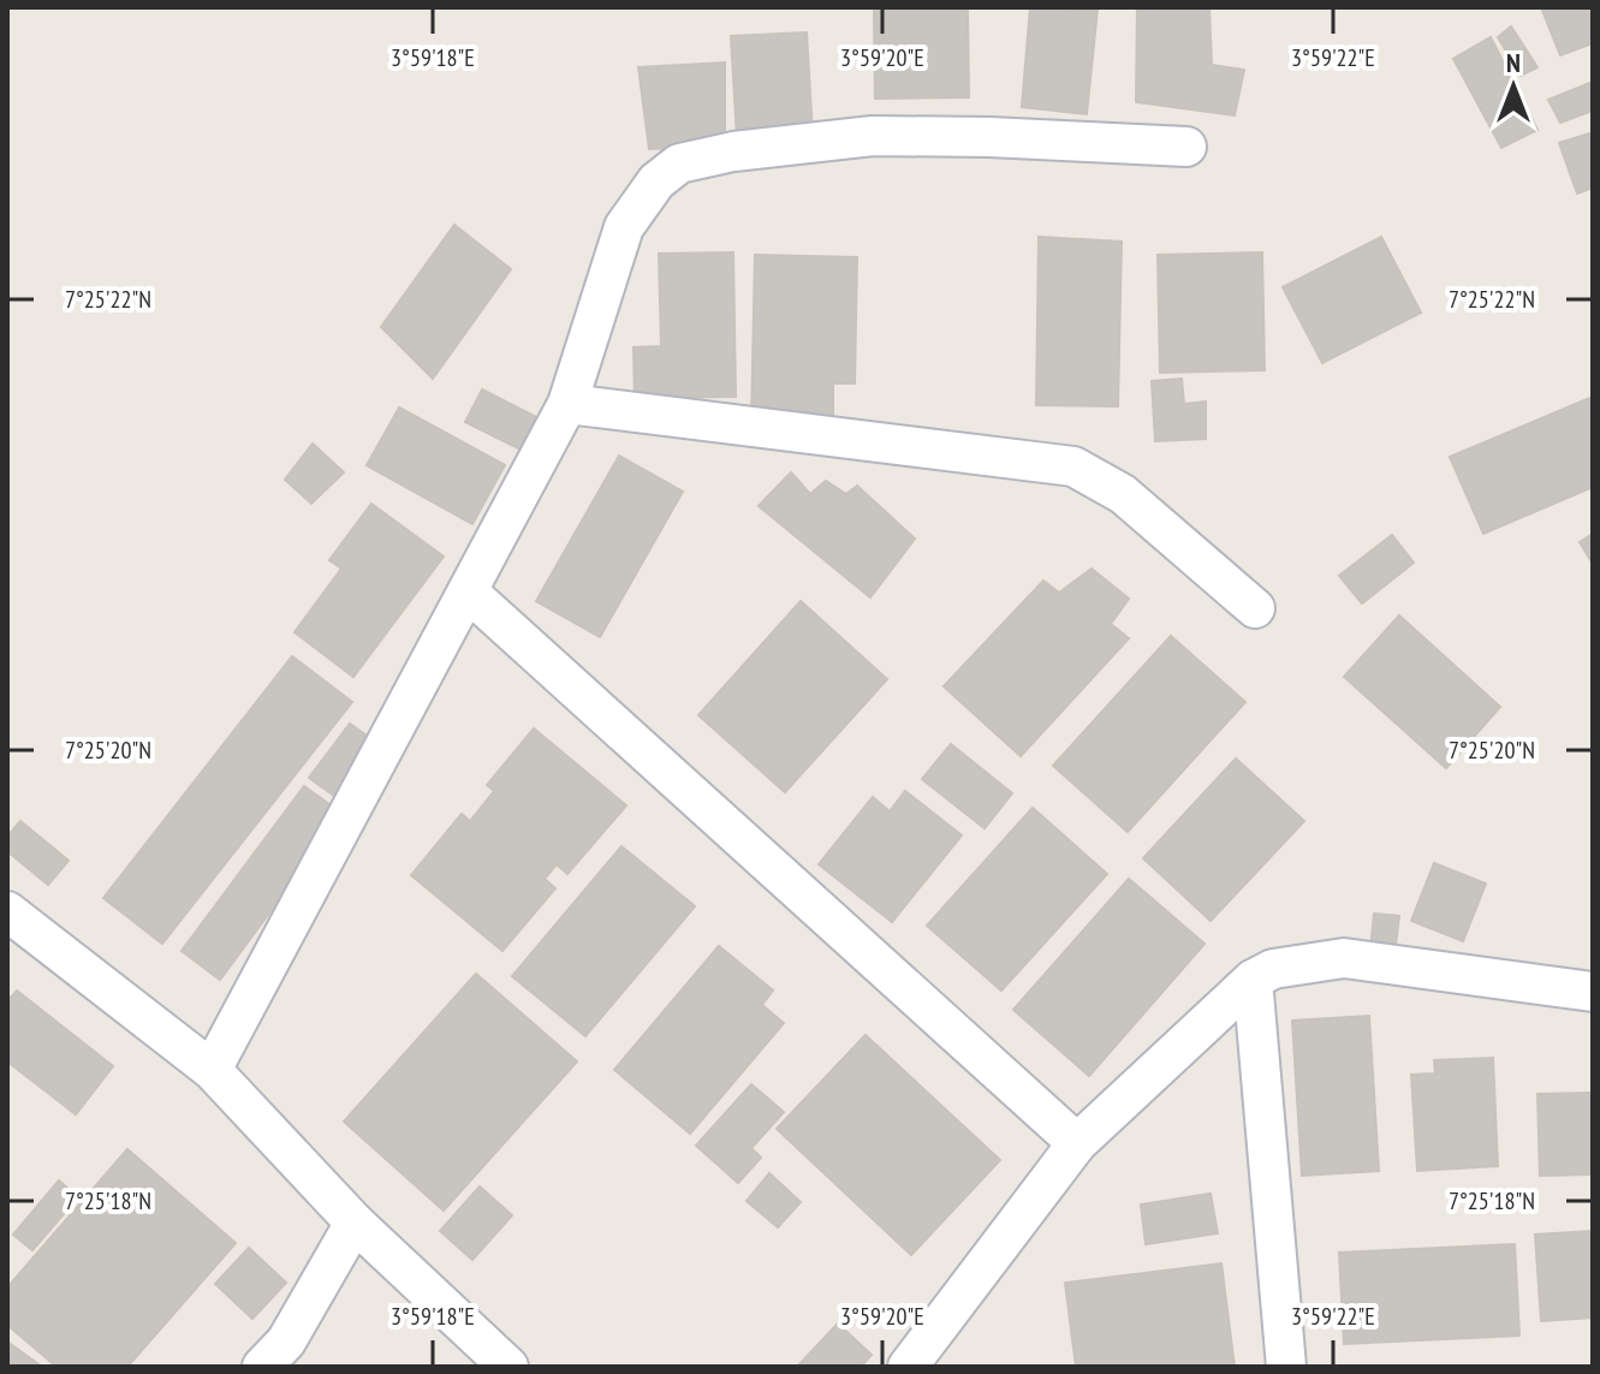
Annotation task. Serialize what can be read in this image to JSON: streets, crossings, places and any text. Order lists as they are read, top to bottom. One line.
{"north":"top","coordinates":["3°59'18\"E","3°59'20\"E","3°59'22\"E","7°25'22\"N","7°25'20\"N","7°25'18\"N"]}
